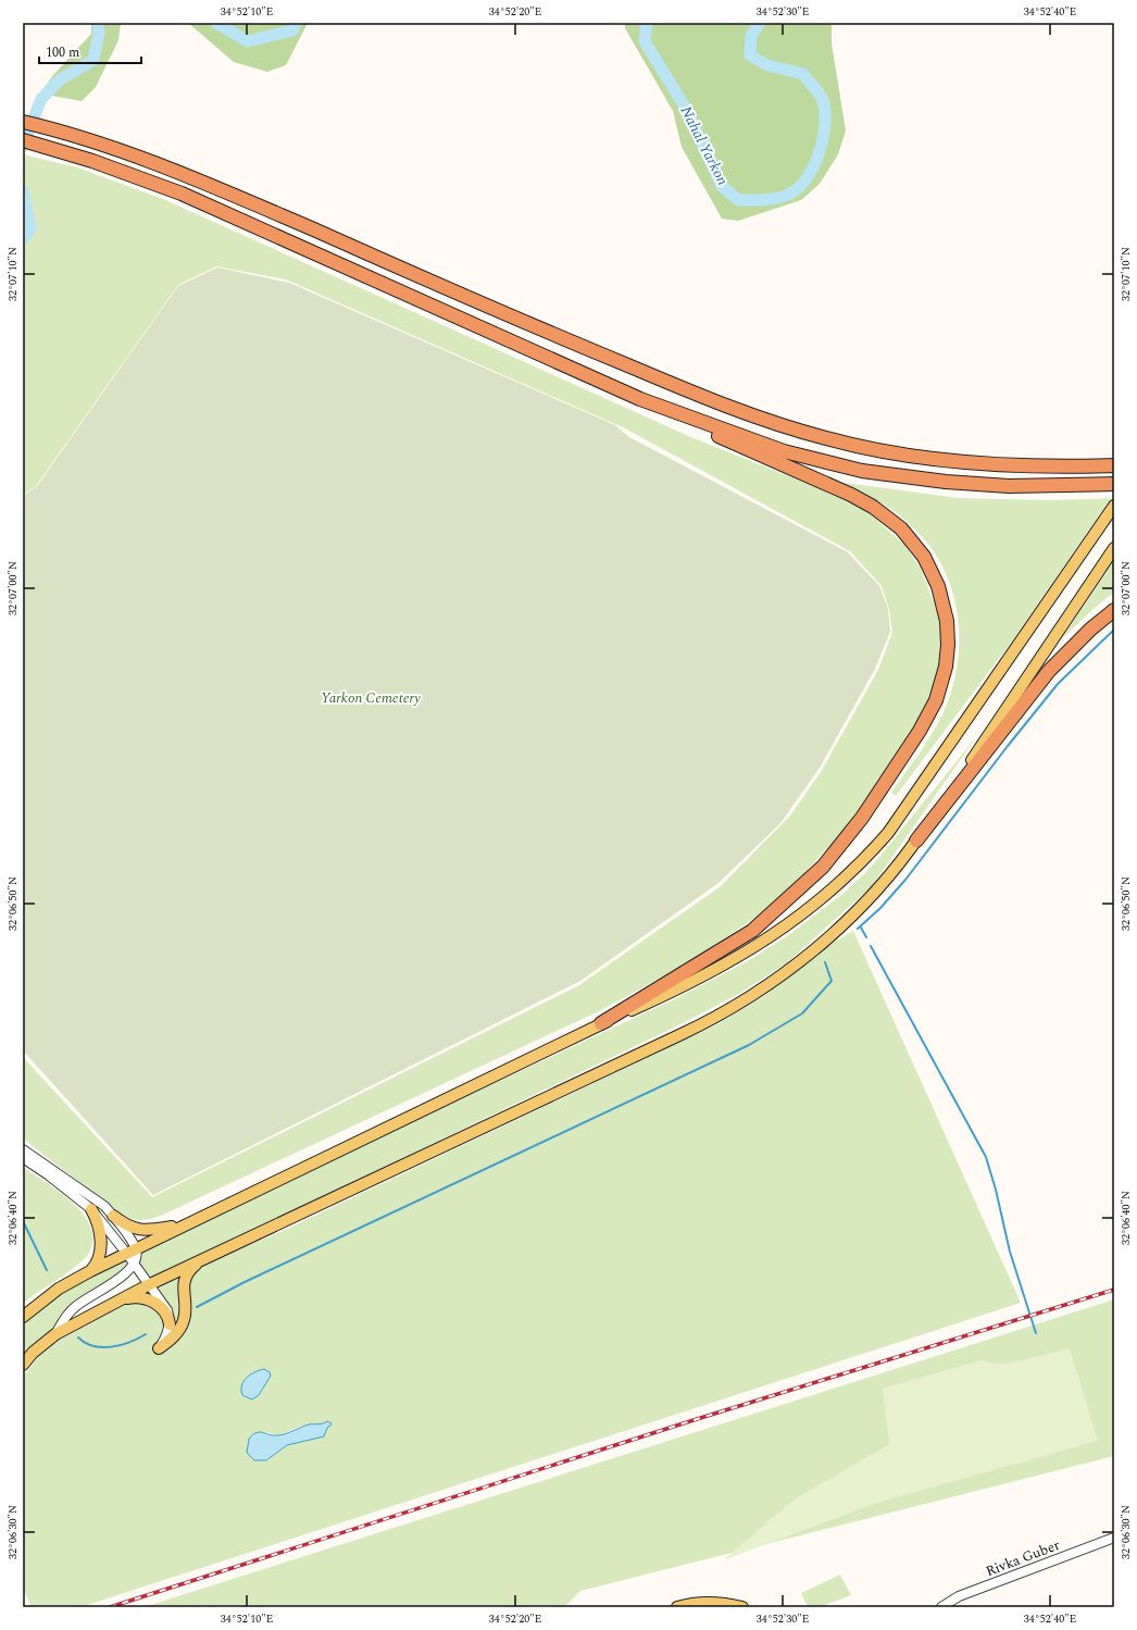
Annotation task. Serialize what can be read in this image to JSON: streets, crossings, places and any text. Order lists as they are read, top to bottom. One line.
{"streets":{"street":["Rivka Guber"]},"water":["Nahal Yarkon"],"parks":["Yarkon Cemetery"],"scale_bar":"100 m","coordinates":["34°52'10\"E","34°52'20\"E","34°52'30\"E","34°52'40\"E","32°07'10\"N","32°07'00\"N","32°06'50\"N","32°06'40\"N","32°06'30\"N"]}
